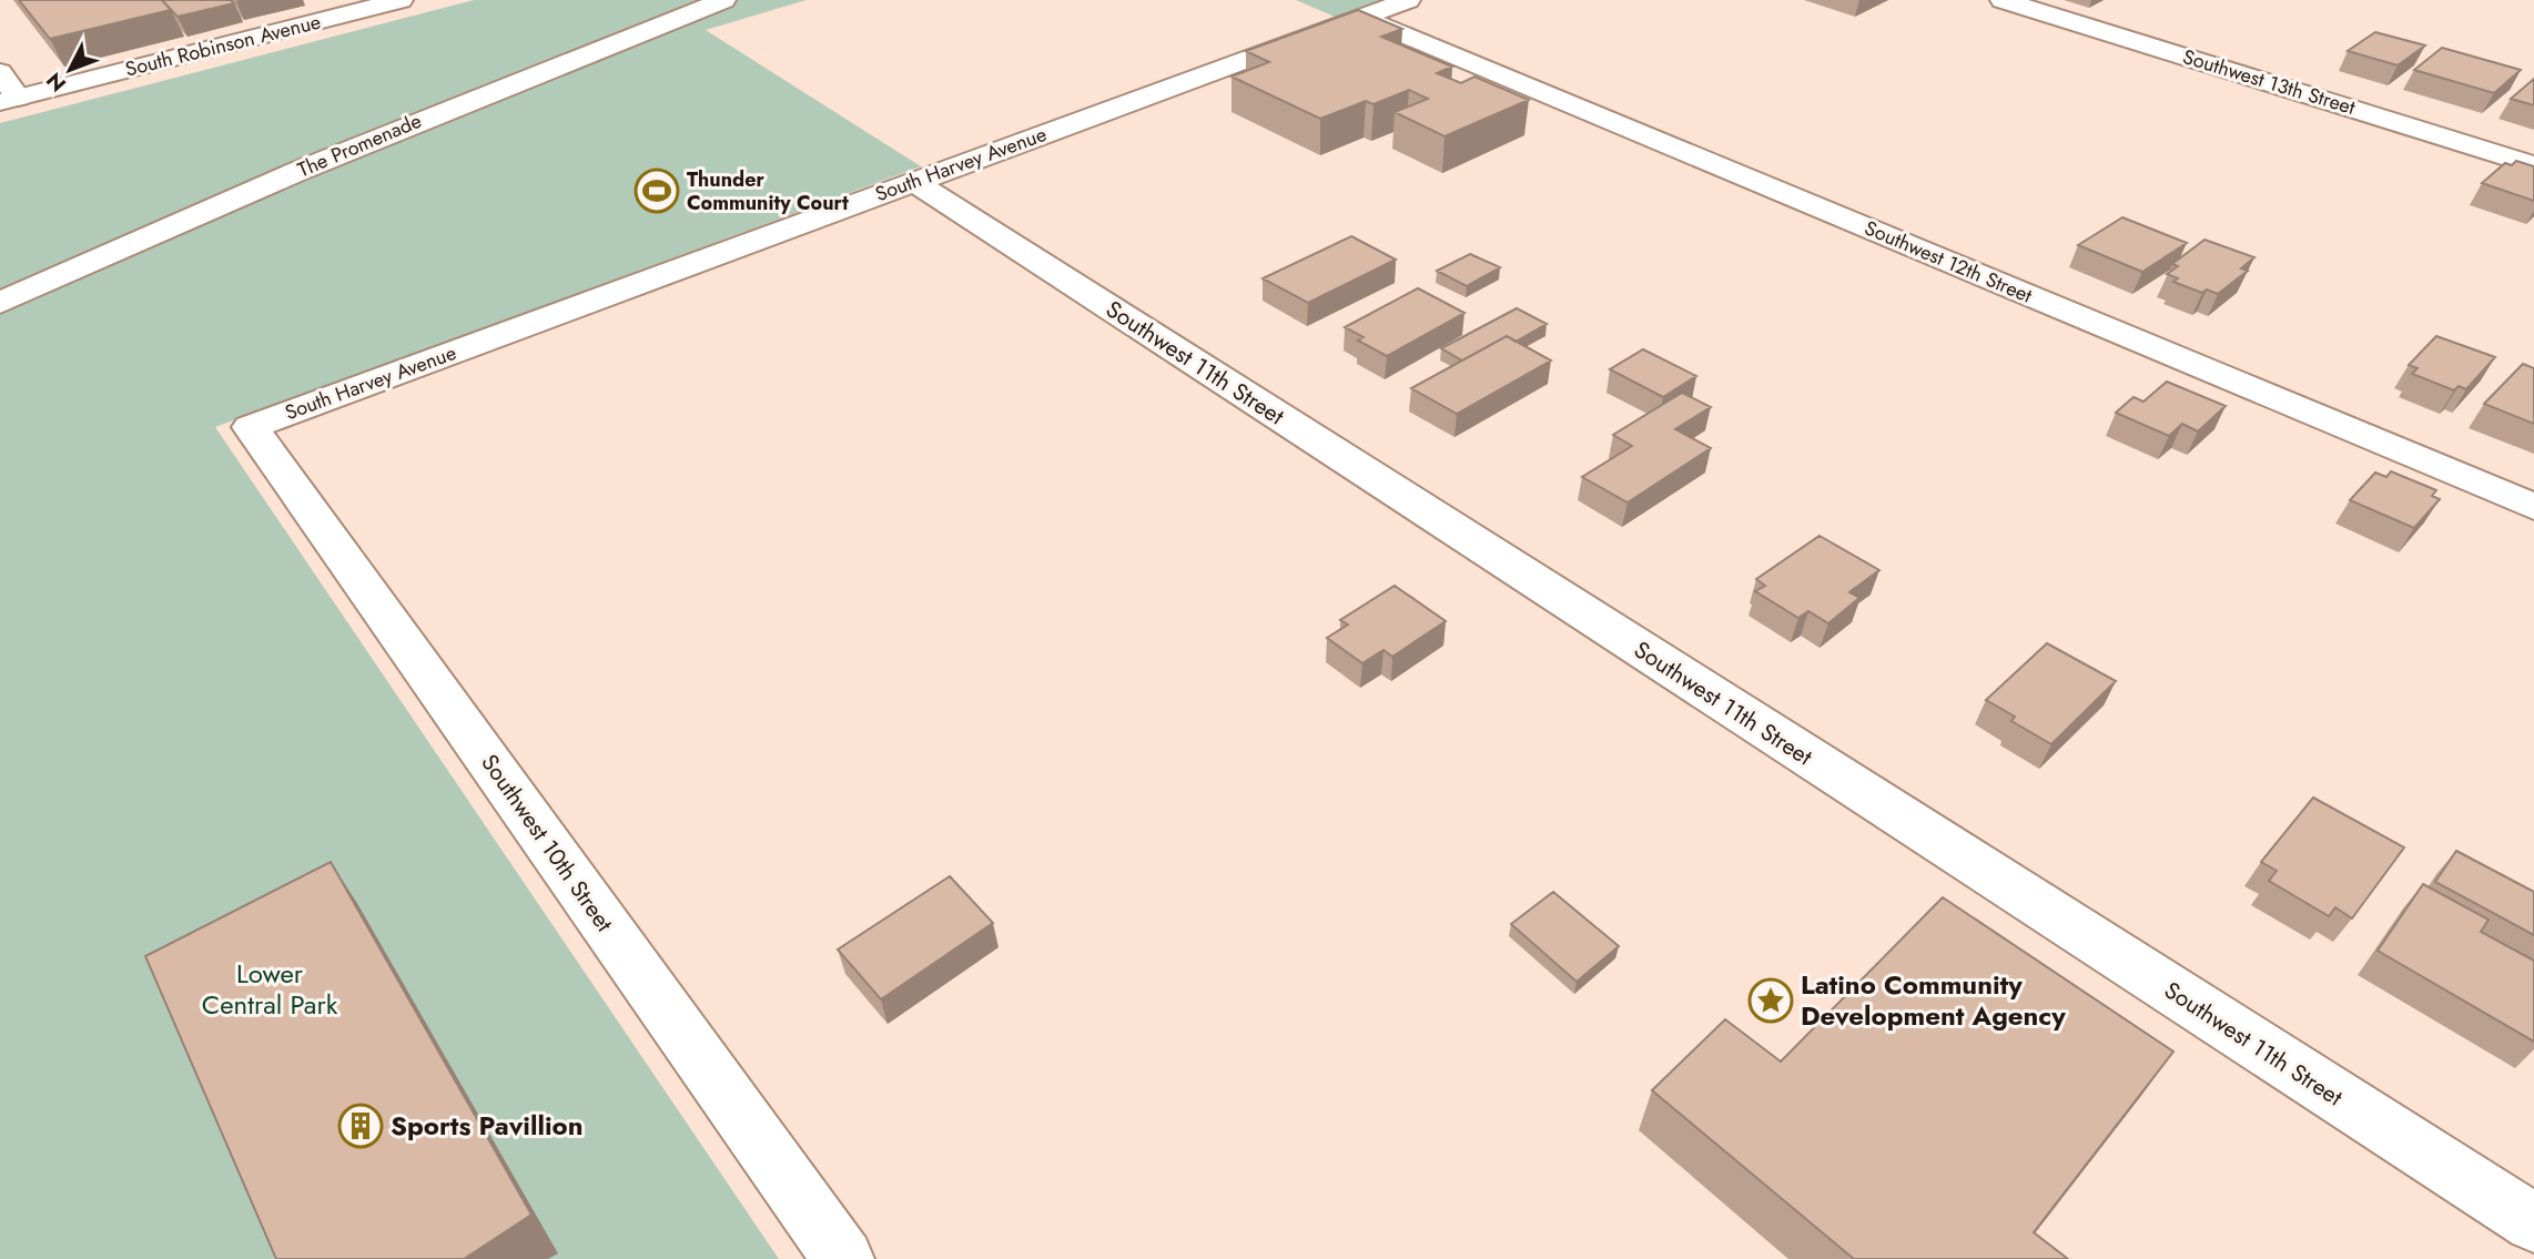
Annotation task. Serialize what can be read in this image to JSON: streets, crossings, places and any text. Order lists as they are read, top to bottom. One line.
{"streets":{"street":["South Robinson Avenue","Southwest 13th Street","The Promenade","South Harvey Avenue","Southwest 12th Street","Southwest 11th Street","Southwest 10th Street"]},"crossings":[["South Harvey Avenue","Southwest 12th Street"],["South Harvey Avenue","Southwest 11th Street"],["South Harvey Avenue","Southwest 10th Street"]],"parks":["Lower Central Park"],"places":{"sports":["Thunder Community Court"],"place":["Latino Community Development Agency"],"building":["Sports Pavillion"]},"north":"bottom left"}
